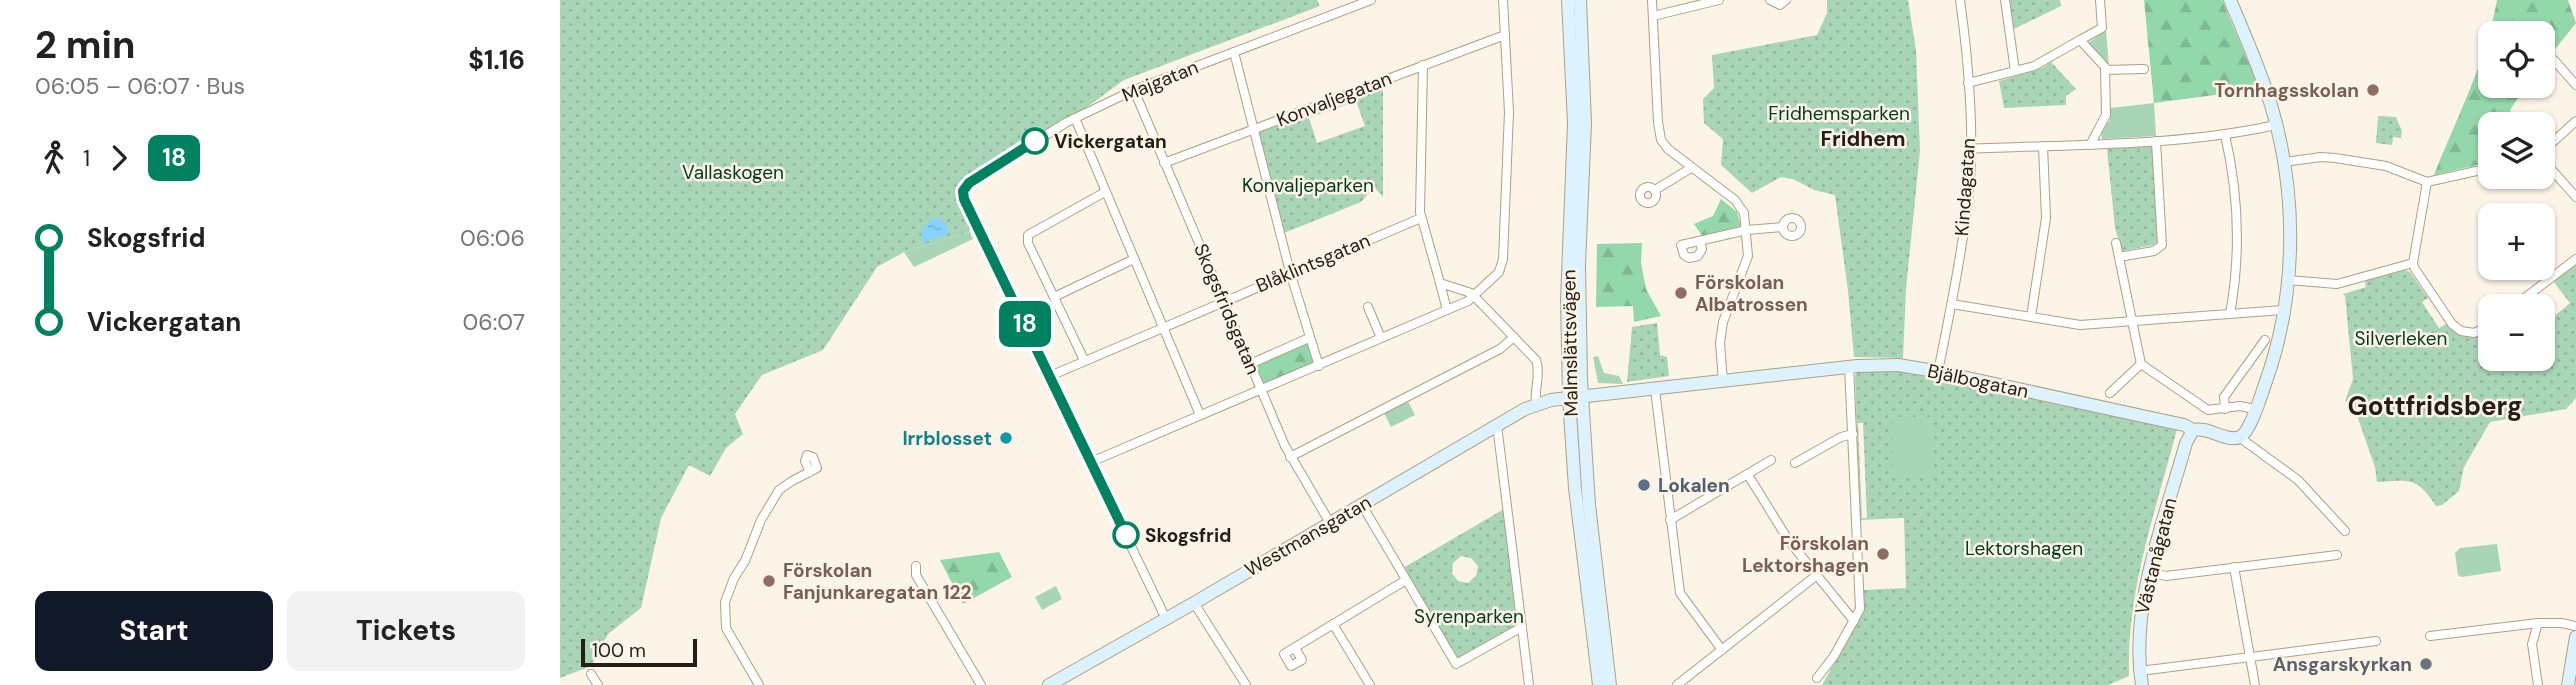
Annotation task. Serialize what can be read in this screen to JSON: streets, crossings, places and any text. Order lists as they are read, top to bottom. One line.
{"streets":{"street":["Majgatan","Konvaljegatan","Kindagatan","Blåklintsgatan","Skogsfridsgatan","Malmslättsvägen","Bjälbogatan","Westmansgatan","Västanågatan"]},"crossings":[["Majgatan","Blåklintsgatan"],["Majgatan","Skogsfridsgatan"],["Konvaljegatan","Skogsfridsgatan"],["Kindagatan","Bjälbogatan"],["Blåklintsgatan","Skogsfridsgatan"],["Skogsfridsgatan","Westmansgatan"],["Malmslättsvägen","Bjälbogatan"],["Malmslättsvägen","Westmansgatan"],["Bjälbogatan","Westmansgatan"],["Bjälbogatan","Västanågatan"]],"districts":["Fridhem","Gottfridsberg"],"parks":["Fridhemsparken","Vallaskogen","Konvaljeparken","Silverleken","Lektorshagen","Syrenparken"],"places":["Tornhagsskolan","Vickergatan","Förskolan Albatrossen","Irrblosset","Lokalen","Skogsfrid","Förskolan Lektorshagen","Förskolan Fanjunkaregatan 122","Ansgarskyrkan"],"lines":["bus line 18"],"scale_bar":"100 m","page":{"heading":["2 min","06:05 – 06:07 · Bus","$1.16"],"on_map":"18","map_buttons":["+","−"],"legs":["1","18"],"list":[{"name":"Skogsfrid","value":"06:06"},{"name":"Vickergatan","value":"06:07"}],"buttons":["Start","Tickets"],"scale":"100 m"}}
